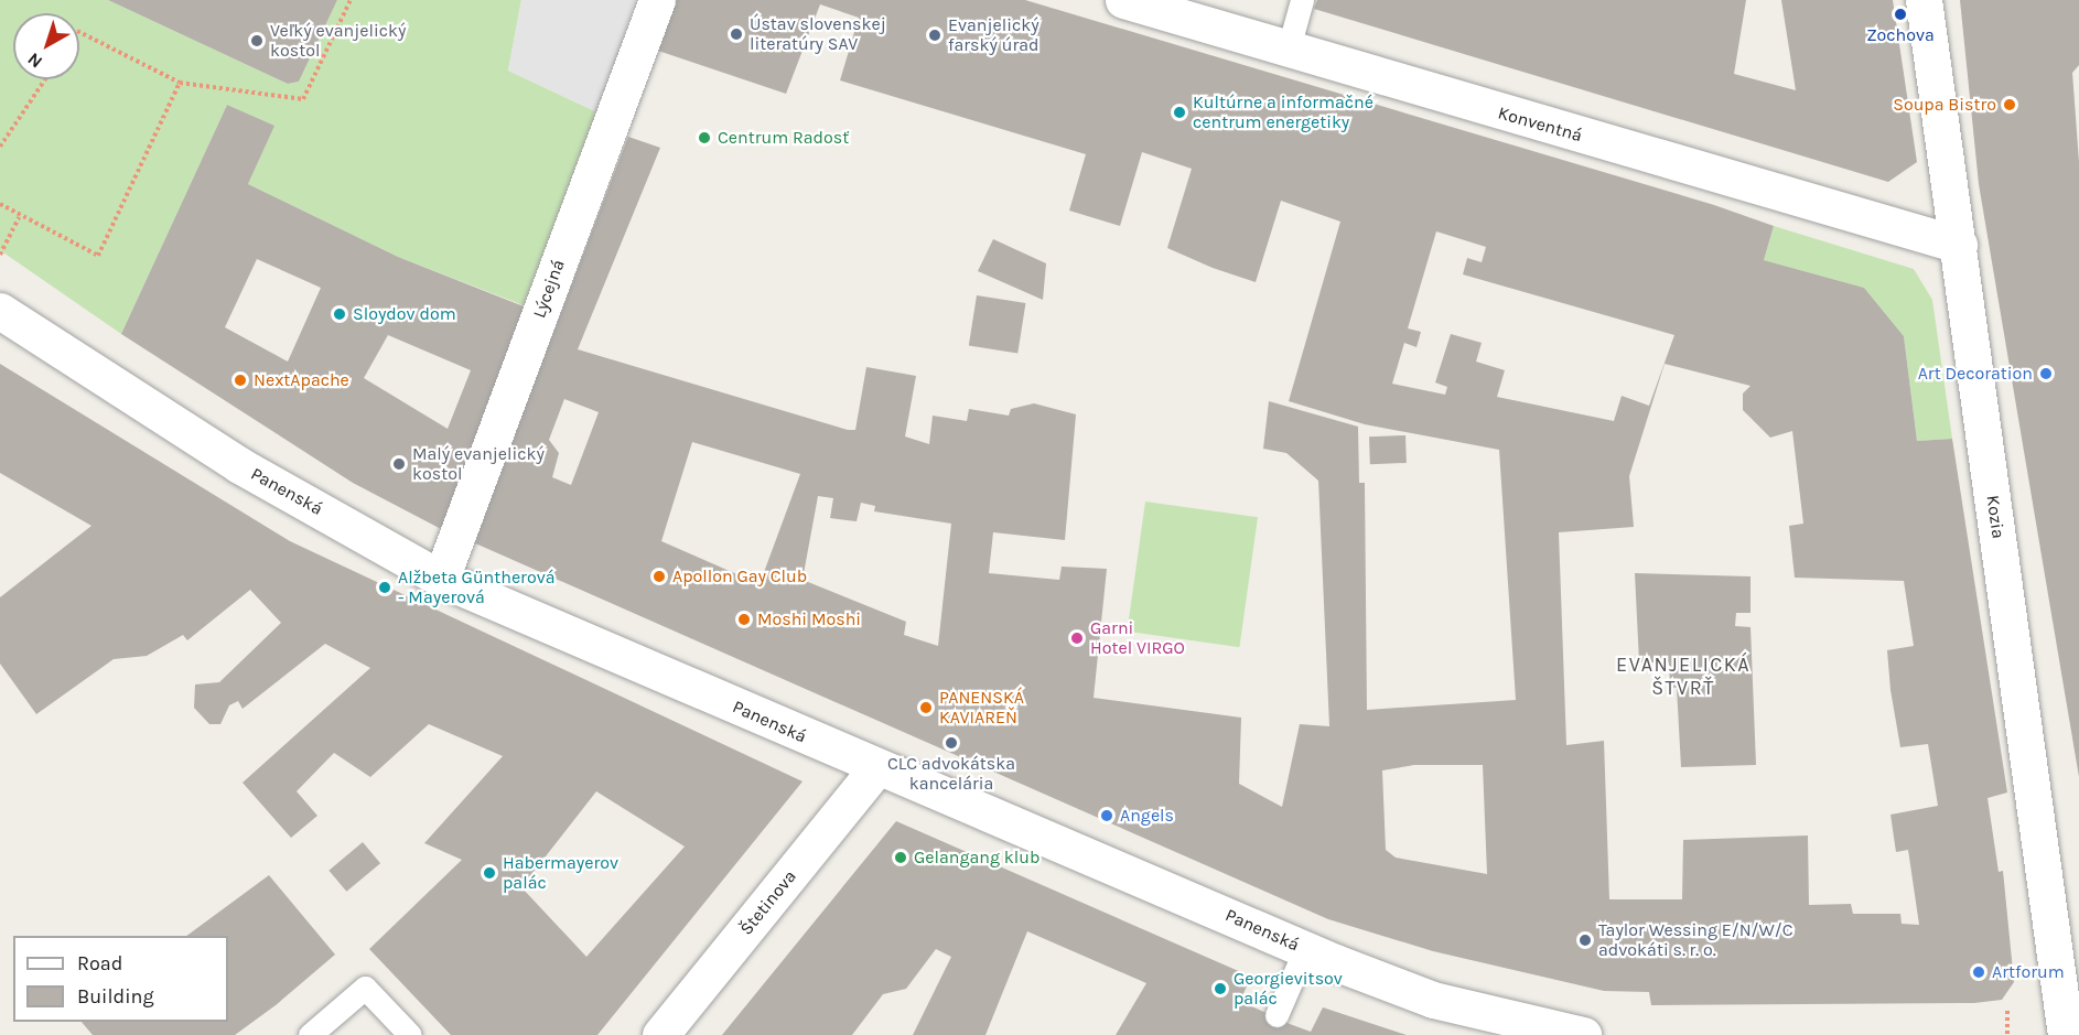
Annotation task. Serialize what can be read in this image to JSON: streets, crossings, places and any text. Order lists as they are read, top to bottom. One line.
{"streets":{"street":["Konventná","Lýcejná","Panenská","Kozia","Štetinova"]},"crossings":[["Konventná","Kozia"],["Lýcejná","Panenská"],["Panenská","Štetinova"]],"districts":["EVANJELICKÁ ŠTVRŤ"],"places":["Zochova","Ústav slovenskej literatúry SAV","Evanjelický farský úrad","Veľký evanjelický kostol","Soupa Bistro","Kultúrne a informačné centrum energetiky","Centrum Radosť","Sloydov dom","Art Decoration","NextApache","Malý evanjelický kostol","Apollon Gay Club","Alžbeta Güntherová - Mayerová","Moshi Moshi","Garni Hotel VIRGO","PANENSKÁ KAVIAREŇ","CLC advokátska kancelária","Angels","Gelangang klub","Habermayerov palác","Taylor Wessing E/N/W/C advokáti s. r. o.","Artforum","Georgievitsov palác"],"legend":["Road","Building"],"north":"bottom left"}
